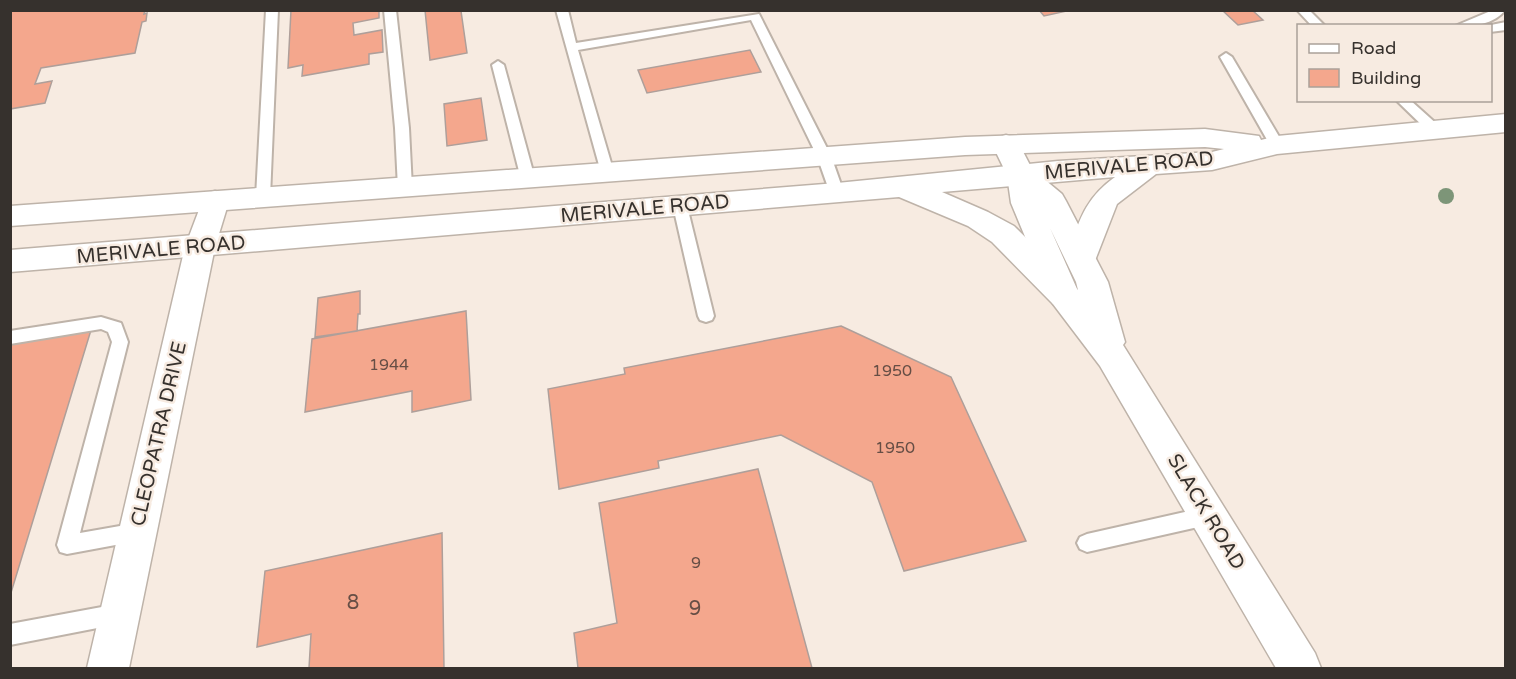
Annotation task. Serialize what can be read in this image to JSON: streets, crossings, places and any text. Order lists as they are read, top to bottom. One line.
{"streets":{"main road":["MERIVALE ROAD","CLEOPATRA DRIVE","SLACK ROAD"]},"crossings":[["MERIVALE ROAD","CLEOPATRA DRIVE"],["MERIVALE ROAD","SLACK ROAD"]],"house_numbers":["1944","1950","1950","9","8","9"],"legend":["Road","Building"]}
